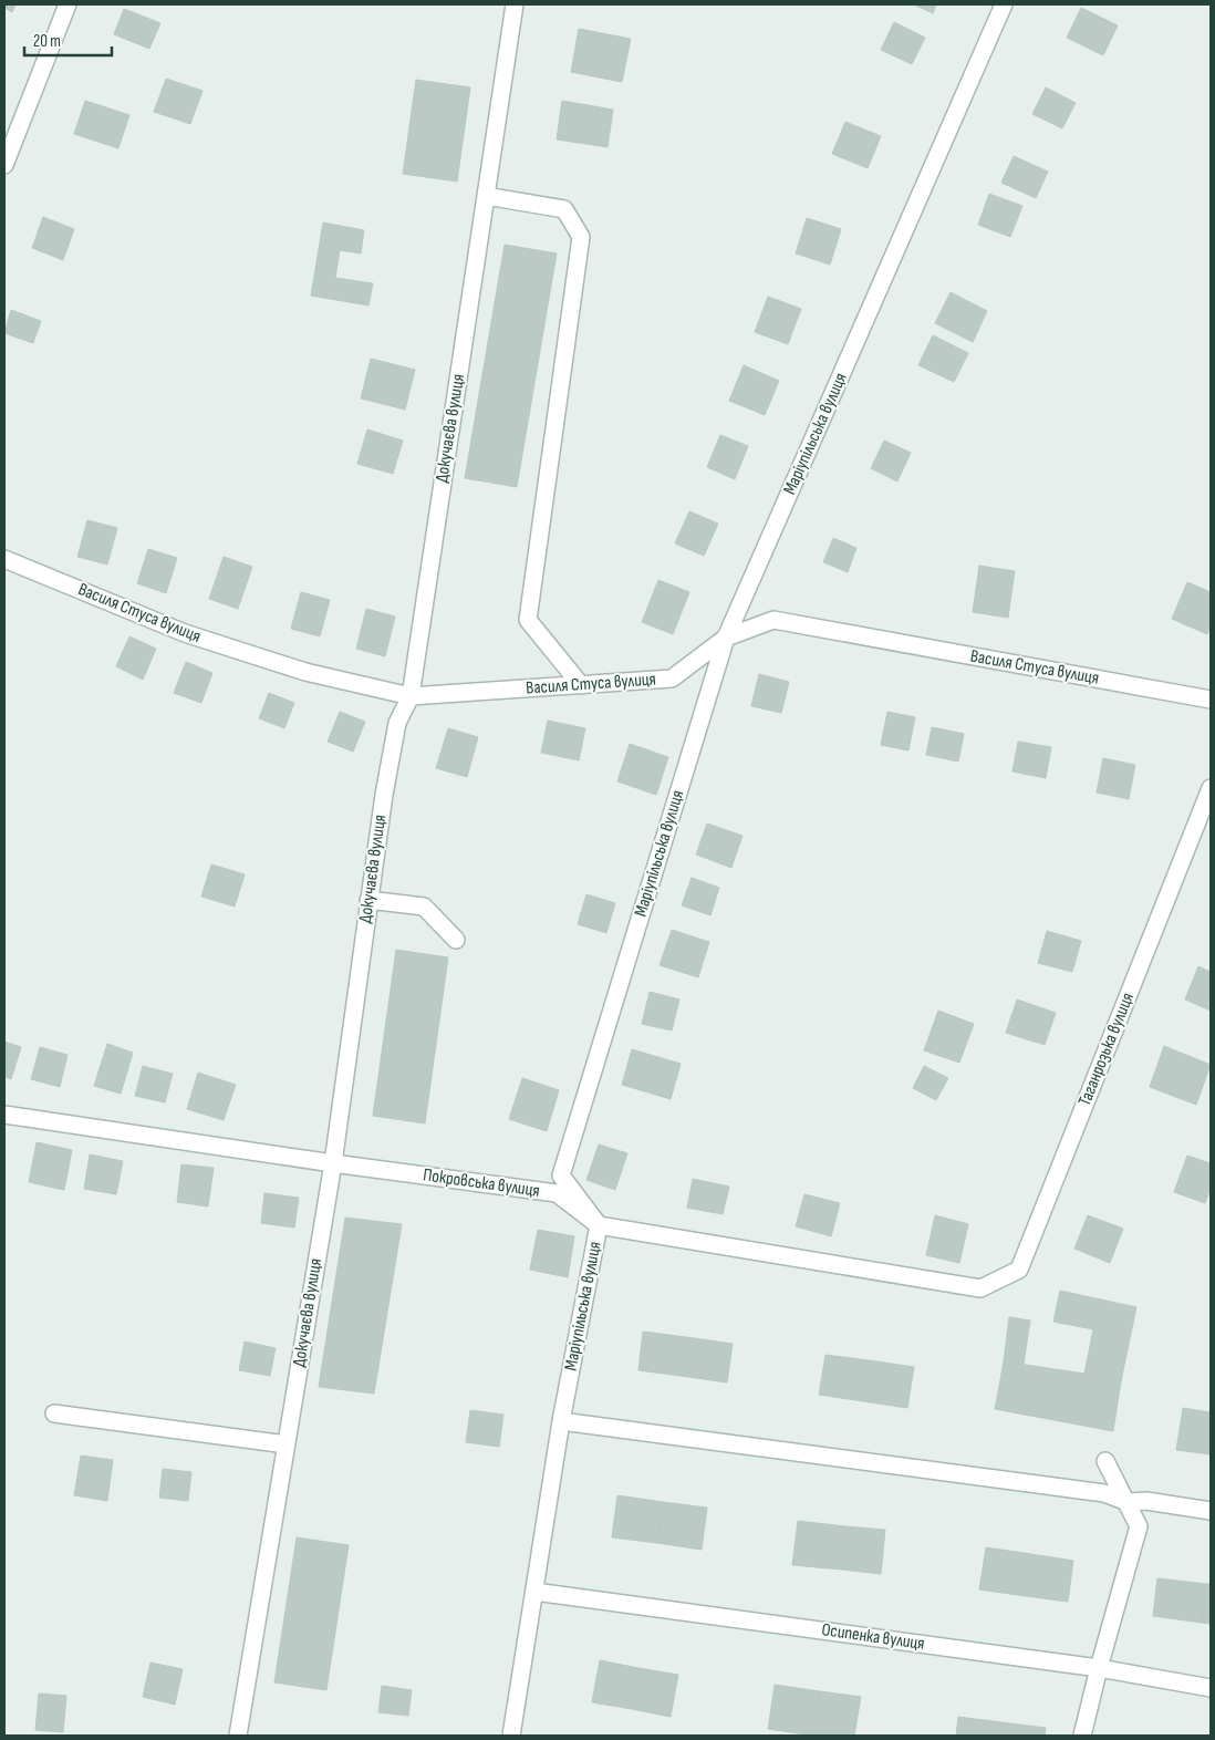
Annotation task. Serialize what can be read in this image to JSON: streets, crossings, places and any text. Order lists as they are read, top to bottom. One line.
{"streets":{"street":["Докучаєва вулиця","Маріупільська вулиця","Василя Стуса вулиця","Таганрозька вулиця","Покровська вулиця","Осипенка вулиця"]},"crossings":[["Докучаєва вулиця","Василя Стуса вулиця"],["Докучаєва вулиця","Покровська вулиця"],["Маріупільська вулиця","Василя Стуса вулиця"],["Маріупільська вулиця","Покровська вулиця"],["Маріупільська вулиця","Осипенка вулиця"],["Таганрозька вулиця","Покровська вулиця"]],"scale_bar":"20 m"}
